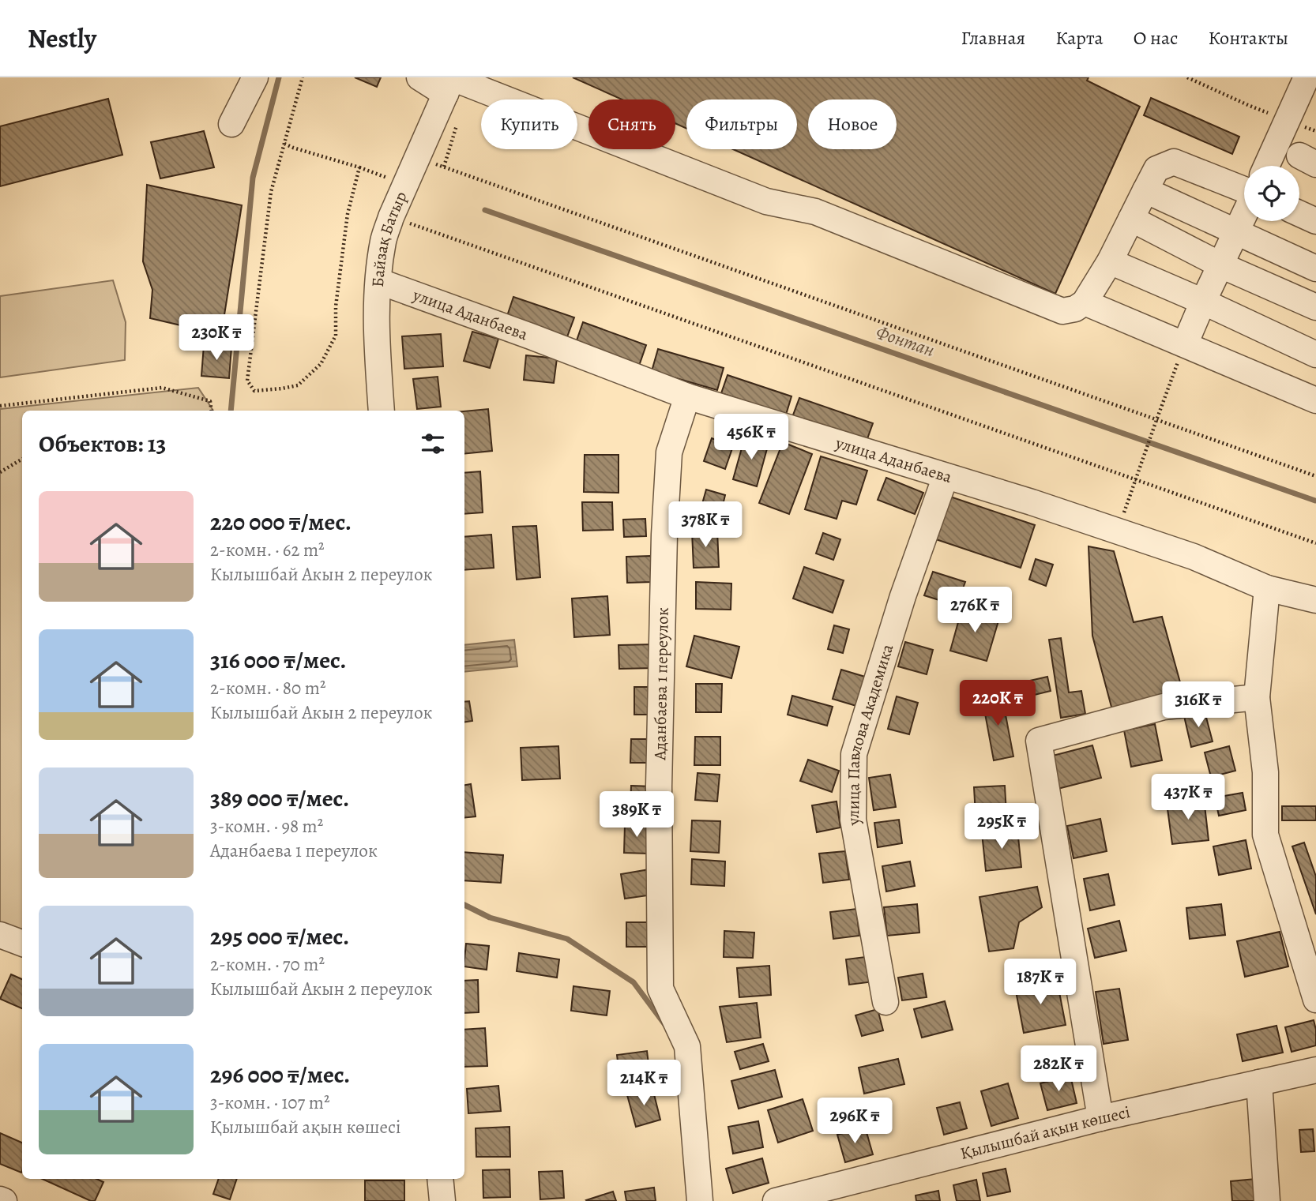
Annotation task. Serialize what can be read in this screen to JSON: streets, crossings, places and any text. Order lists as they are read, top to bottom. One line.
{"streets":{"street":["Байзақ Батыр","улица Аданбаева","Аданбаева 1 переулок","улица Павлова Академика","Қылышбай ақын көшесі"]},"crossings":[["Байзақ Батыр","улица Аданбаева"],["улица Аданбаева","Аданбаева 1 переулок"],["улица Аданбаева","улица Павлова Академика"]],"water":["Фонтан"],"page":{"header":"Nestly","nav":["Главная","Карта","О нас","Контакты"],"chip":["Купить","Снять","Фильтры","Новое"],"price":["230K ₸","456K ₸","378K ₸","276K ₸","220K ₸","316K ₸","437K ₸","389K ₸","295K ₸","187K ₸","282K ₸","214K ₸","296K ₸"],"heading":"Объектов: 13","list":[{"name":"220 000 ₸/мес.","note":"2-комн. · 62 m² · Кылышбай Акын 2 переулок"},{"name":"316 000 ₸/мес.","note":"2-комн. · 80 m² · Кылышбай Акын 2 переулок"},{"name":"389 000 ₸/мес.","note":"3-комн. · 98 m² · Аданбаева 1 переулок"},{"name":"295 000 ₸/мес.","note":"2-комн. · 70 m² · Кылышбай Акын 2 переулок"},{"name":"296 000 ₸/мес.","note":"3-комн. · 107 m² · Қылышбай ақын көшесі"}]}}
